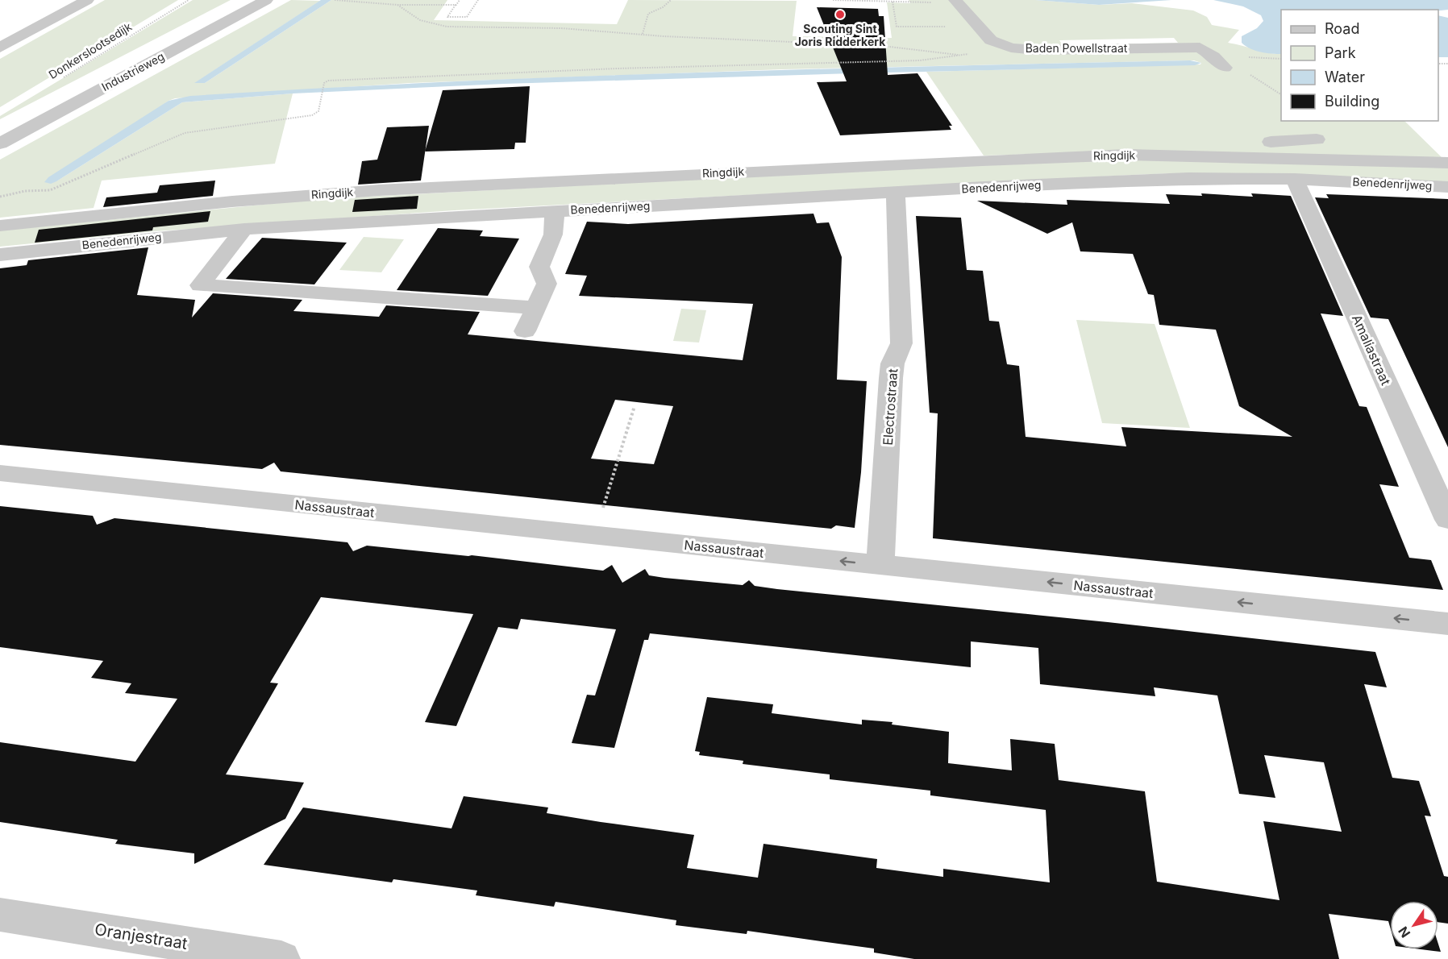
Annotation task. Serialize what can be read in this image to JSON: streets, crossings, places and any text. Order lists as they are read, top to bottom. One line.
{"streets":{"street":["Baden Powellstraat","Industrieweg","Ringdijk","Benedenrijweg","Amaliastraat","Electrostraat","Nassaustraat","Oranjestraat"],"path":["Donkerslootsedijk"]},"crossings":[["Benedenrijweg","Amaliastraat"],["Benedenrijweg","Electrostraat"],["Electrostraat","Nassaustraat"]],"one_way":["Nassaustraat"],"places":["Scouting Sint Joris Ridderkerk"],"legend":["Road","Park","Water","Building"],"north":"bottom left"}
